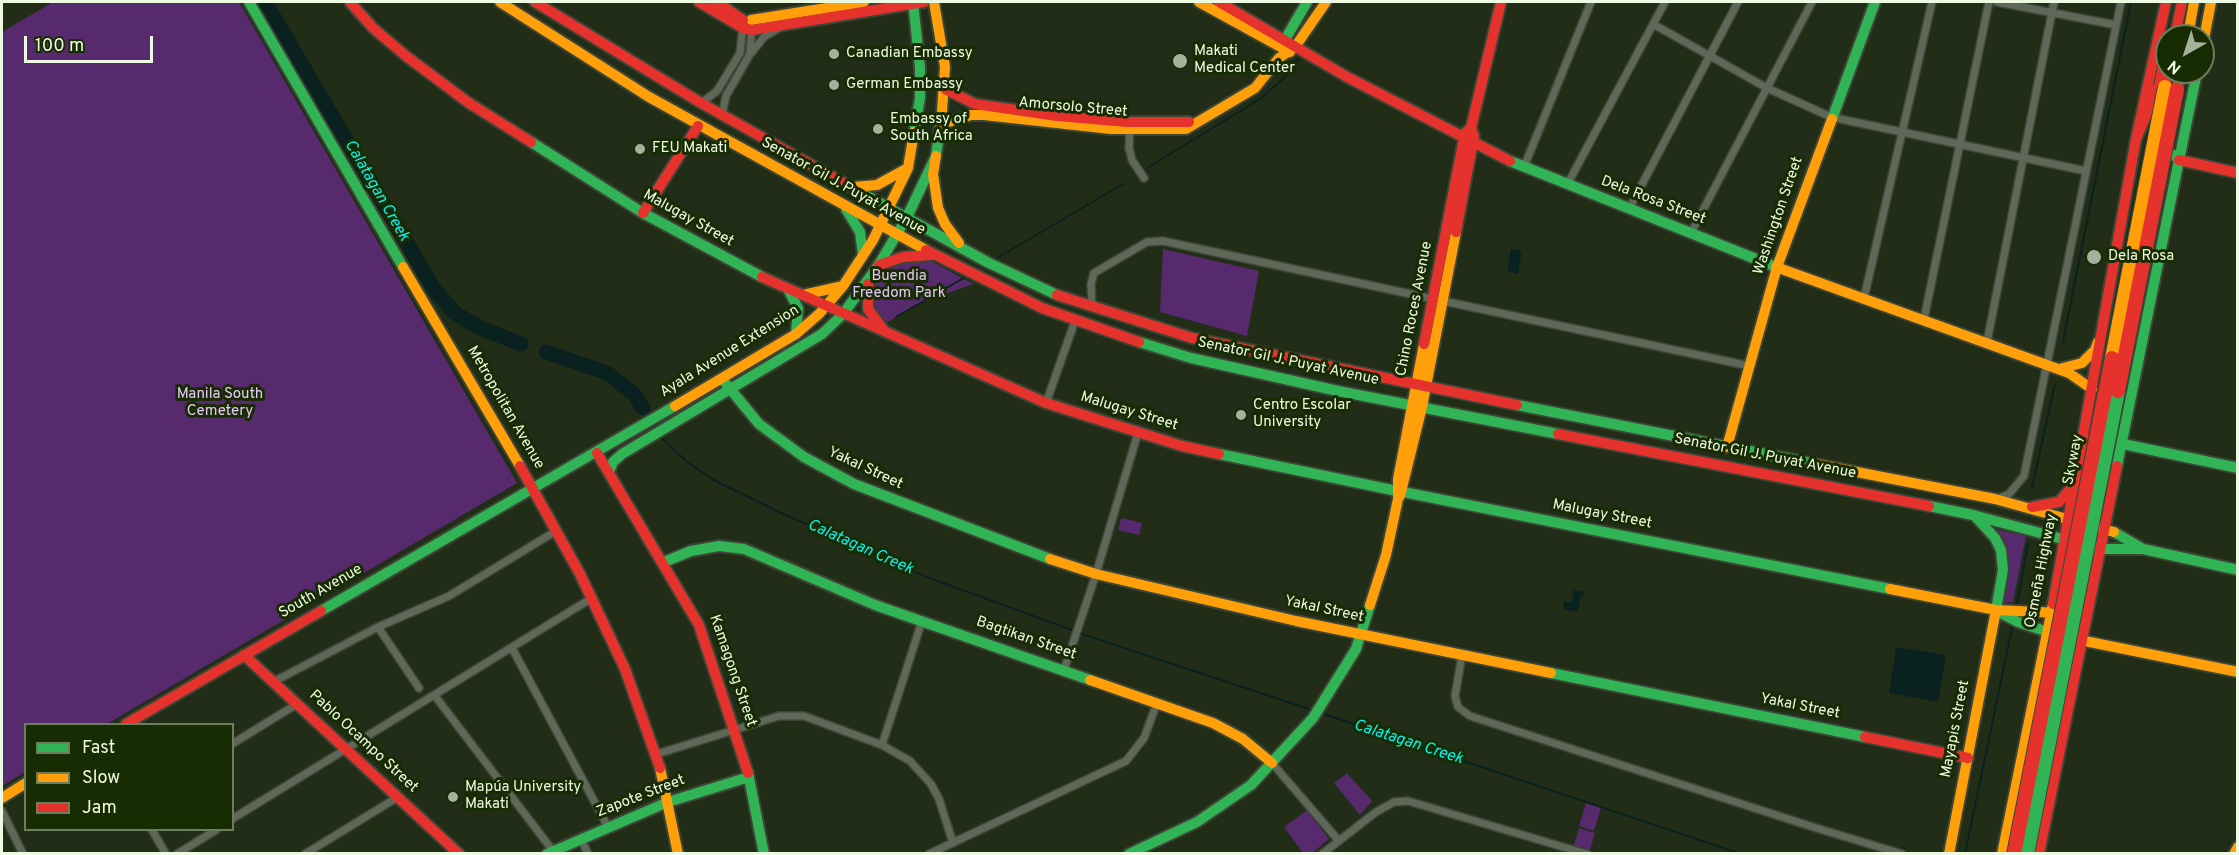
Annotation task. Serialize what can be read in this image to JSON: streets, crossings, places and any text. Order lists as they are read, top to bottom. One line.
{"streets":{"main road":["Amorsolo Street","Senator Gil J. Puyat Avenue","Dela Rosa Street","Washington Street","Malugay Street","Chino Roces Avenue","Ayala Avenue Extension","Metropolitan Avenue","Skyway","Yakal Street","Osmeña Highway","South Avenue","Bagtikan Street","Kamagong Street","Mayapis Street","Pablo Ocampo Street","Zapote Street"]},"crossings":[["Amorsolo Street","Dela Rosa Street"],["Senator Gil J. Puyat Avenue","Washington Street"],["Senator Gil J. Puyat Avenue","Chino Roces Avenue"],["Senator Gil J. Puyat Avenue","Ayala Avenue Extension"],["Senator Gil J. Puyat Avenue","Osmeña Highway"],["Senator Gil J. Puyat Avenue","Mayapis Street"],["Dela Rosa Street","Washington Street"],["Dela Rosa Street","Chino Roces Avenue"],["Dela Rosa Street","Osmeña Highway"],["Malugay Street","Chino Roces Avenue"],["Malugay Street","Ayala Avenue Extension"],["Malugay Street","Osmeña Highway"],["Malugay Street","Mayapis Street"],["Chino Roces Avenue","Yakal Street"],["Chino Roces Avenue","Bagtikan Street"],["Ayala Avenue Extension","Metropolitan Avenue"],["Ayala Avenue Extension","Yakal Street"],["Ayala Avenue Extension","South Avenue"],["Ayala Avenue Extension","Kamagong Street"],["Metropolitan Avenue","South Avenue"],["Metropolitan Avenue","Zapote Street"],["Yakal Street","Mayapis Street"],["South Avenue","Pablo Ocampo Street"],["Bagtikan Street","Kamagong Street"],["Kamagong Street","Zapote Street"]],"water":["Calatagan Creek"],"parks":["Buendia Freedom Park","Manila South Cemetery"],"places":["Canadian Embassy","Makati Medical Center","German Embassy","Embassy of South Africa","FEU Makati","Dela Rosa","Centro Escolar University","Mapúa University Makati"],"legend":["Fast","Slow","Jam"],"scale_bar":"100 m","north":"bottom left"}
